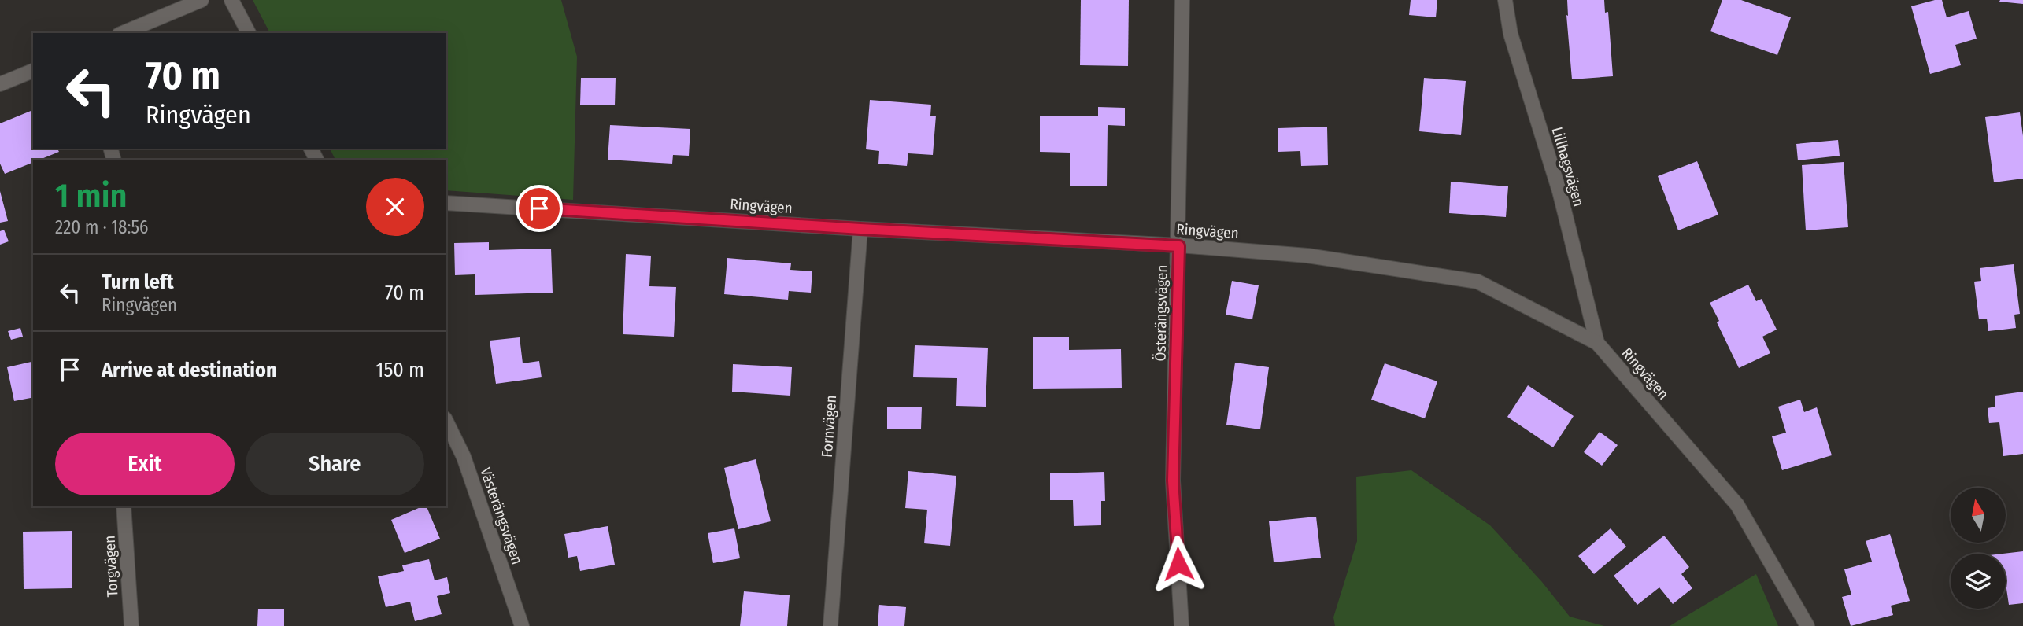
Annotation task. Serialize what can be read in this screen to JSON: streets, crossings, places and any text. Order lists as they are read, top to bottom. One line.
{"streets":{"street":["Lillhagsvägen","Ringvägen","Österängsvägen","Fornvägen","Västerängsvägen","Torgvägen"]},"crossings":[["Lillhagsvägen","Ringvägen"],["Ringvägen","Österängsvägen"],["Ringvägen","Fornvägen"]],"north":"top","page":{"turn":["70 m","Ringvägen"],"heading":["1 min","220 m · 18:56"],"list":[{"name":"Turn left","note":"Ringvägen","value":"70 m"},{"name":"Arrive at destination","value":"150 m"}],"buttons":["Exit","Share"]}}
